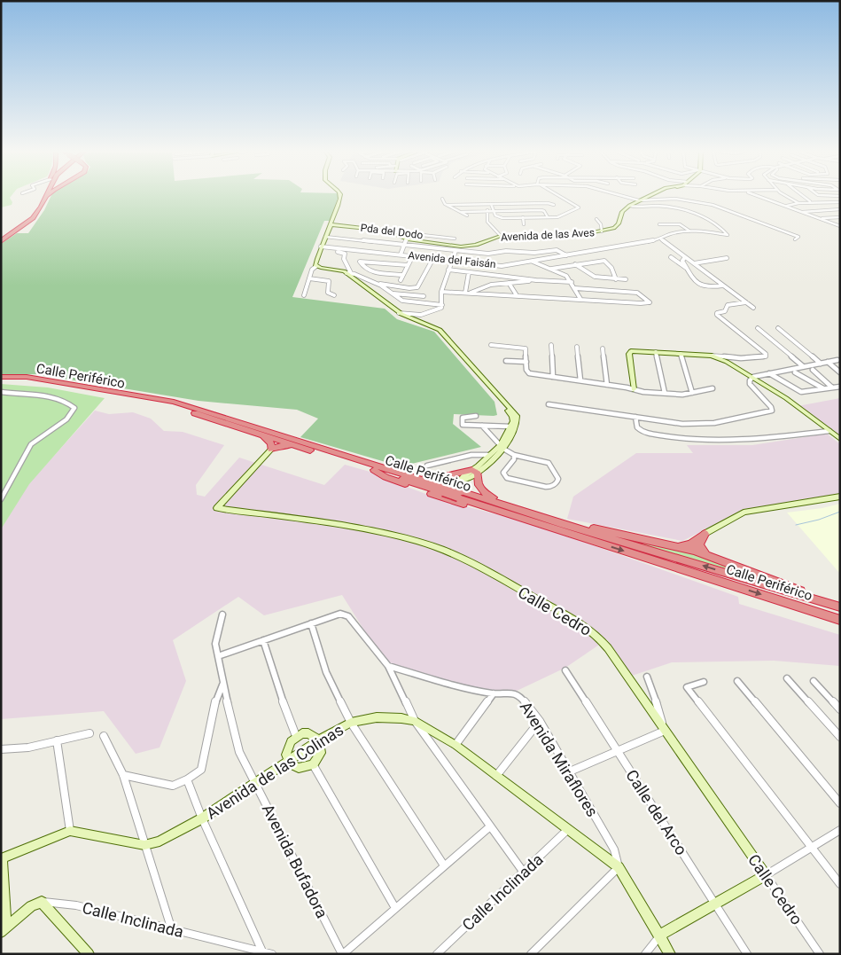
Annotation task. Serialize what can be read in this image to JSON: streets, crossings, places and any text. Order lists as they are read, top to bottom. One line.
{"streets":{"highway":["Calle Periférico"],"street":["Pda del Dodo","Avenida de las Aves","Avenida del Faisán","Calle Cedro","Avenida Miraflores","Avenida de las Colinas","Calle del Arco","Avenida Bufadora","Calle Inclinada"]},"crossings":[["Pda del Dodo","Avenida de las Aves"],["Avenida Miraflores","Avenida de las Colinas"],["Avenida de las Colinas","Avenida Bufadora"],["Avenida de las Colinas","Calle Inclinada"]]}
